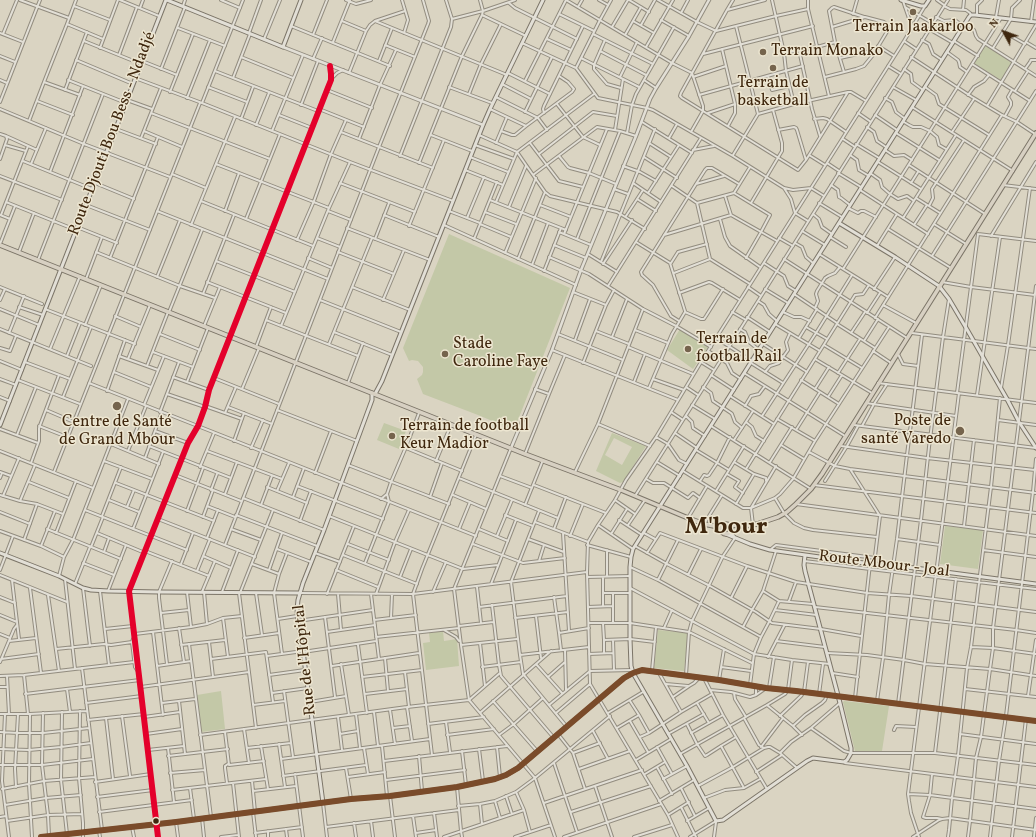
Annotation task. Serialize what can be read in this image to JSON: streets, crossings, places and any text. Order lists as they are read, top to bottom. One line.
{"streets":{"main road":["Route Djouti Bou Bess - Ndadjé","Route Mbour - Joal","Rue de l'Hôpital"]},"districts":["M'bour"],"places":["Terrain Jaakarloo","Terrain Monako","Terrain de basketball","Terrain de football Rail","Stade Caroline Faye","Centre de Santé de Grand Mbour","Poste de santé Varedo","Terrain de football Keur Madior"],"north":"top left"}
